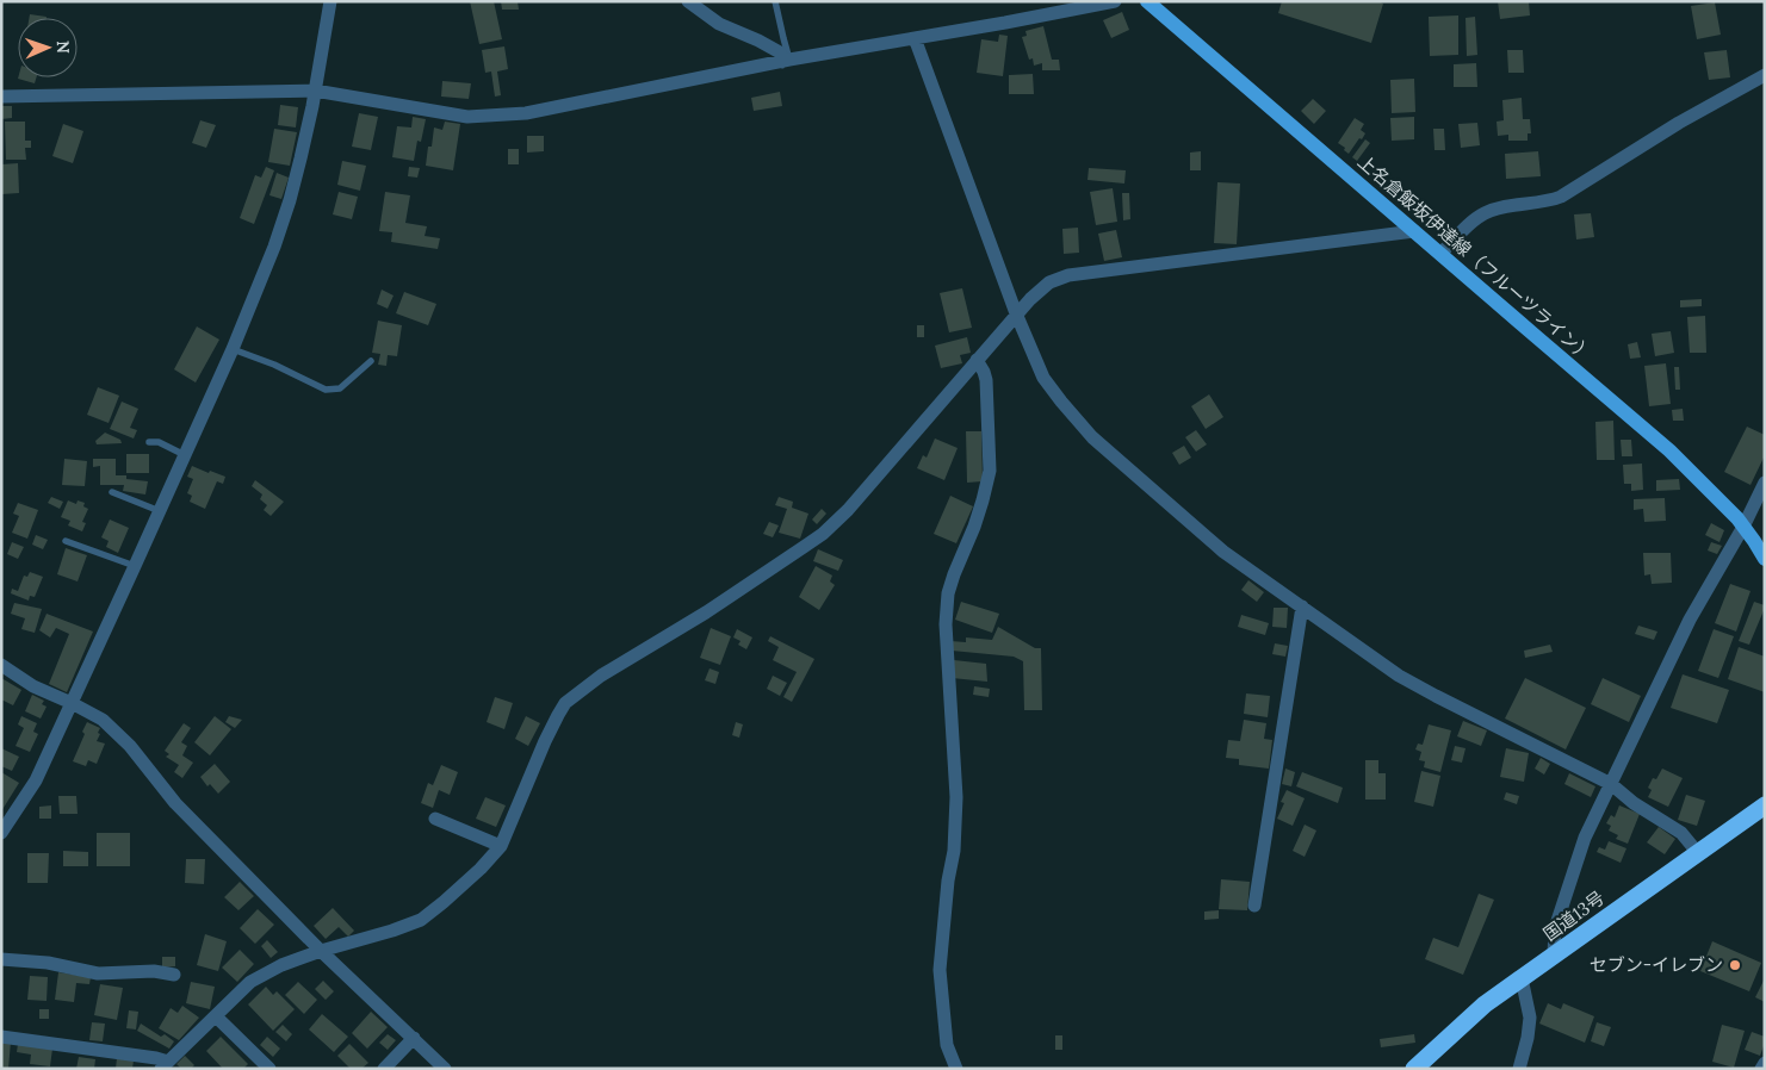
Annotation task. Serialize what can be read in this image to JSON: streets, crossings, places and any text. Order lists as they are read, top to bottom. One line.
{"streets":{"highway":["国道13号"],"main road":["上名倉飯坂伊達線（フルーツライン）"]},"places":["セブン-イレブン"],"north":"right"}
